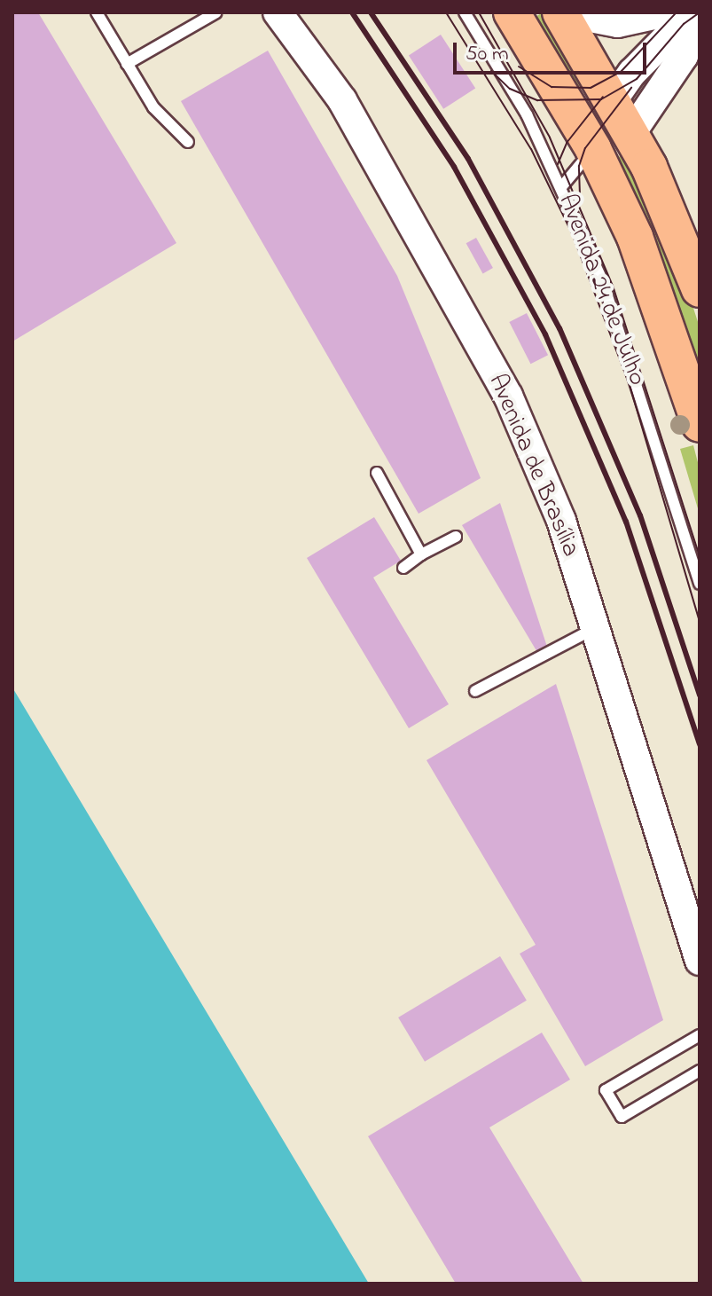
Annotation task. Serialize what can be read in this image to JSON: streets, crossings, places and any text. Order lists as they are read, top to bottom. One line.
{"streets":{"main road":["Avenida 24 de Julho"],"street":["Avenida de Brasília"]},"scale_bar":"50 m"}
